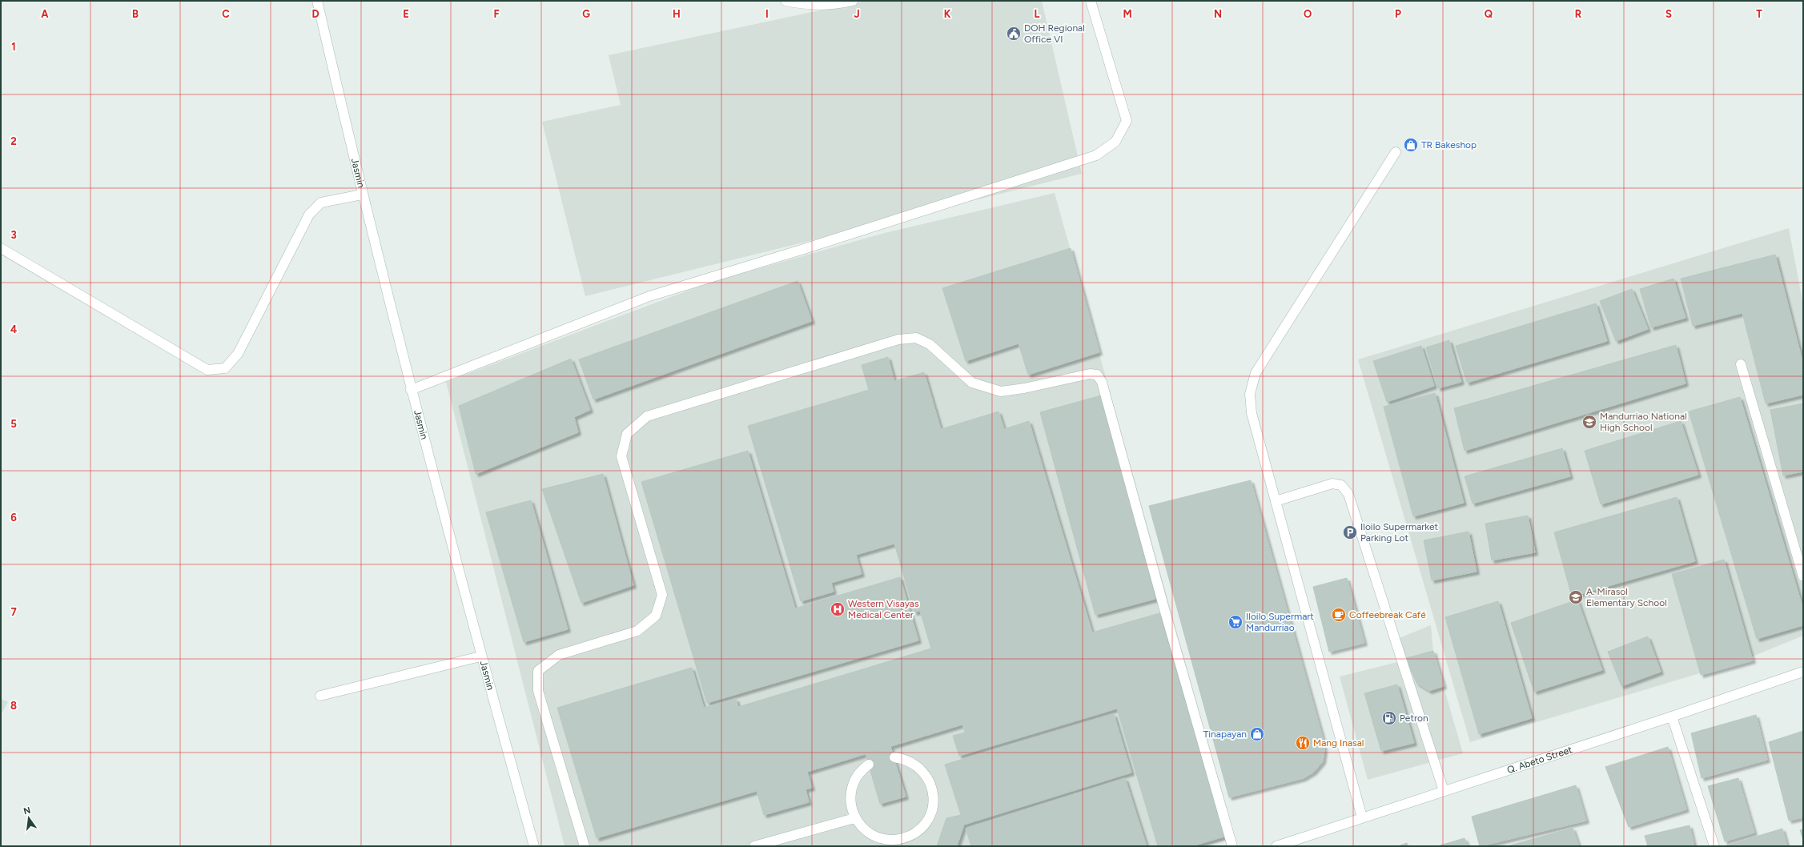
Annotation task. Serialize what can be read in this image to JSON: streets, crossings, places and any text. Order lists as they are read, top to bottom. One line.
{"streets":{"street":["Jasmin","Q. Abeto Street"]},"places":{"public building":["DOH Regional Office VI"],"shop":["TR Bakeshop","Tinapayan"],"school or university":["Mandurriao National High School","A. Mirasol Elementary School"],"parking":["Iloilo Supermarket Parking Lot"],"hospital":["Western Visayas Medical Center"],"cafe":["Coffeebreak Café"],"supermarket":["Iloilo Supermart Mandurriao"],"fuel station":["Petron"],"restaurant":["Mang Inasal"]},"north":"top","grid":{"columns":["A","B","C","D","E","F","G","H","I","J","K","L","M","N","O","P","Q","R","S","T"],"rows":["1","2","3","4","5","6","7","8"]}}
